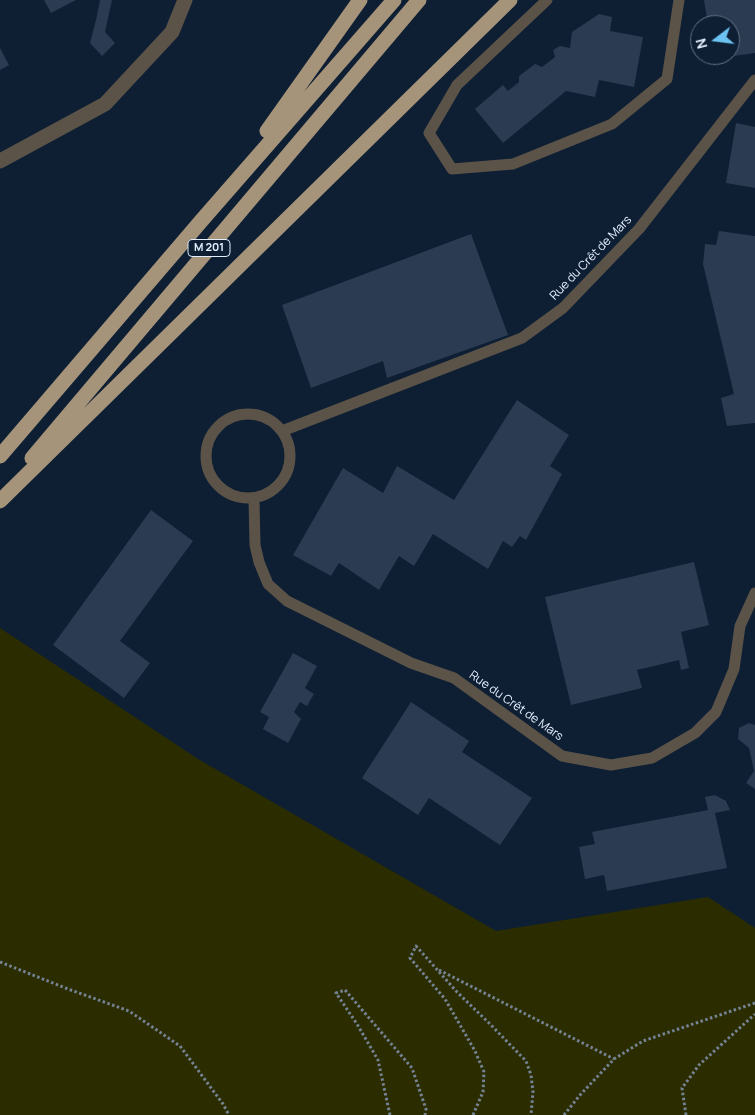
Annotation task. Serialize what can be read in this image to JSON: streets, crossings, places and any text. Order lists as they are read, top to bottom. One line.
{"streets":{"highway":["M 201"],"lane":["Rue du Crêt de Mars"]},"north":"left"}
